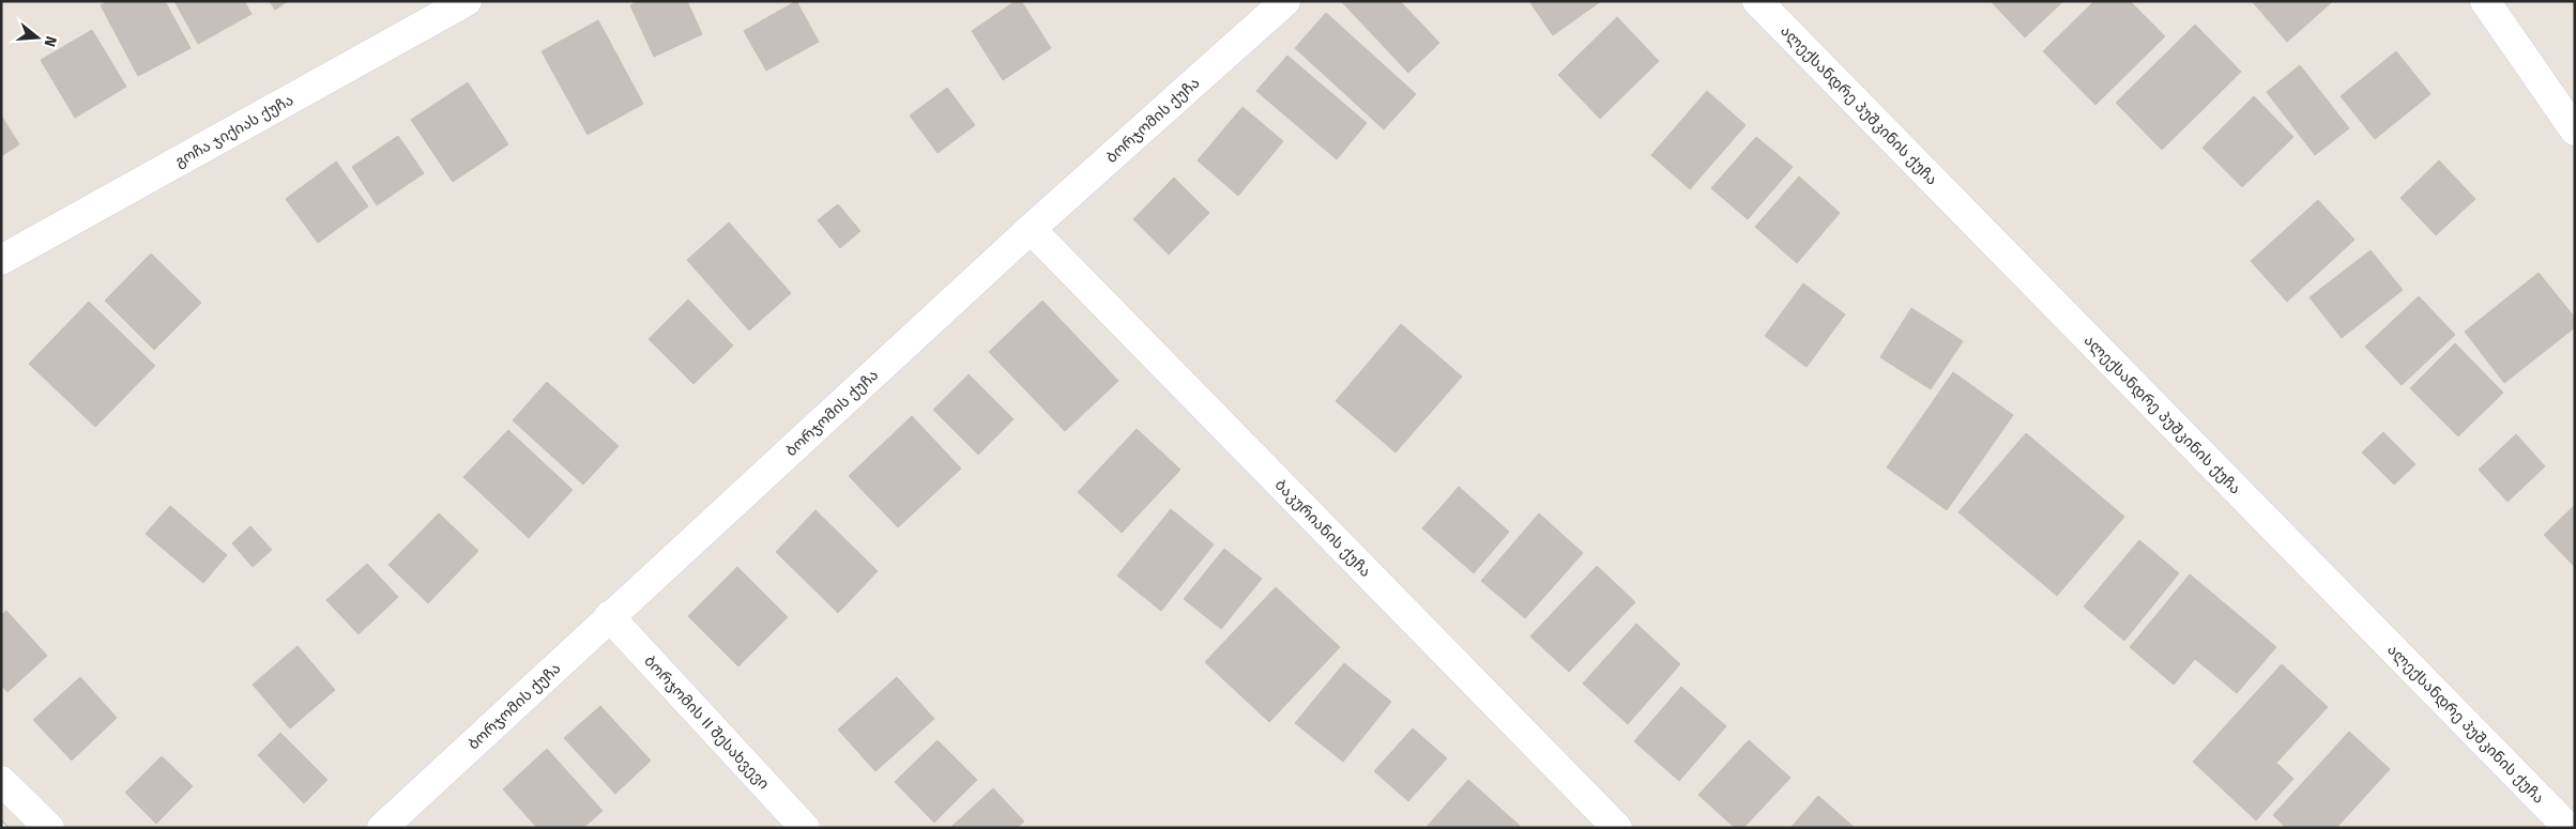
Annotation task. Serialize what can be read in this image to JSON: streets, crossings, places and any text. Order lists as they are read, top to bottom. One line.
{"streets":{"street":["ალექსანდრე პუშკინის ქუჩა","ბორჯომის ქუჩა","გოჩა ჯიქიას ქუჩა","ბაკურიანის ქუჩა","ბორჯომის II შესახვევი"]},"crossings":[["ბორჯომის ქუჩა","ბაკურიანის ქუჩა"],["ბორჯომის ქუჩა","ბორჯომის II შესახვევი"]],"north":"right"}
